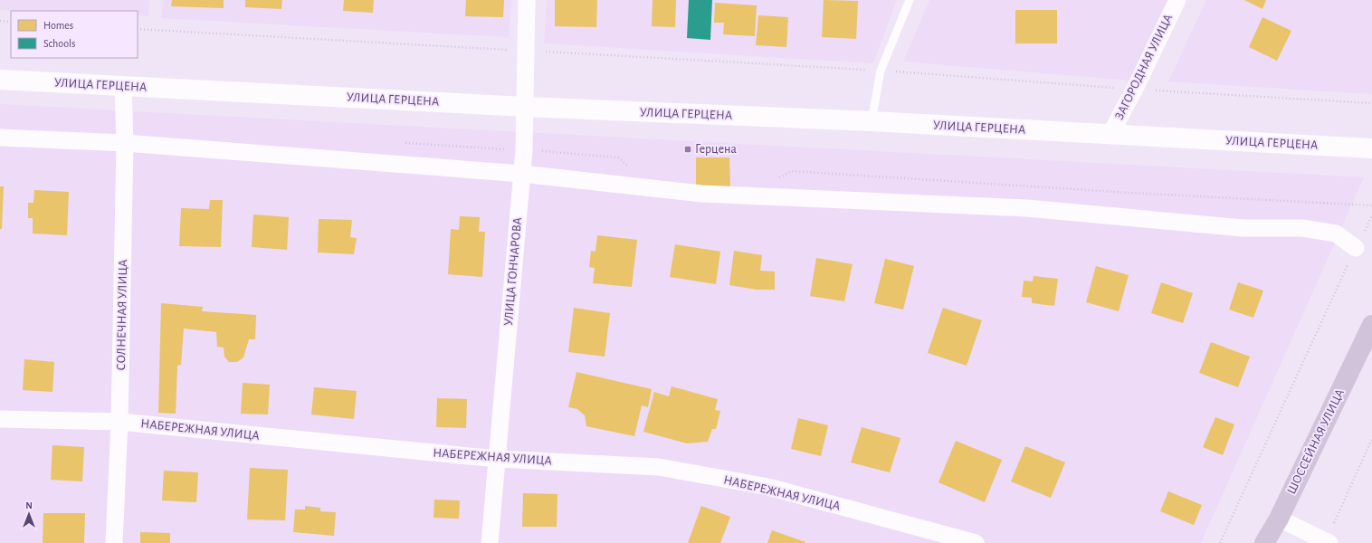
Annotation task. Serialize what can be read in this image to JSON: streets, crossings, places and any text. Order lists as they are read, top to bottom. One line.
{"streets":{"main road":["УЛИЦА ГЕРЦЕНА","ШОССЕЙНАЯ УЛИЦА"],"street":["ЗАГОРОДНАЯ УЛИЦА","УЛИЦА ГОНЧАРОВА","СОЛНЕЧНАЯ УЛИЦА","НАБЕРЕЖНАЯ УЛИЦА"]},"crossings":[["ЗАГОРОДНАЯ УЛИЦА","УЛИЦА ГЕРЦЕНА"],["УЛИЦА ГЕРЦЕНА","УЛИЦА ГОНЧАРОВА"],["УЛИЦА ГЕРЦЕНА","СОЛНЕЧНАЯ УЛИЦА"],["УЛИЦА ГОНЧАРОВА","НАБЕРЕЖНАЯ УЛИЦА"],["СОЛНЕЧНАЯ УЛИЦА","НАБЕРЕЖНАЯ УЛИЦА"]],"places":{"transit":["Герцена"]},"legend":["Homes","Schools"],"north":"top"}
